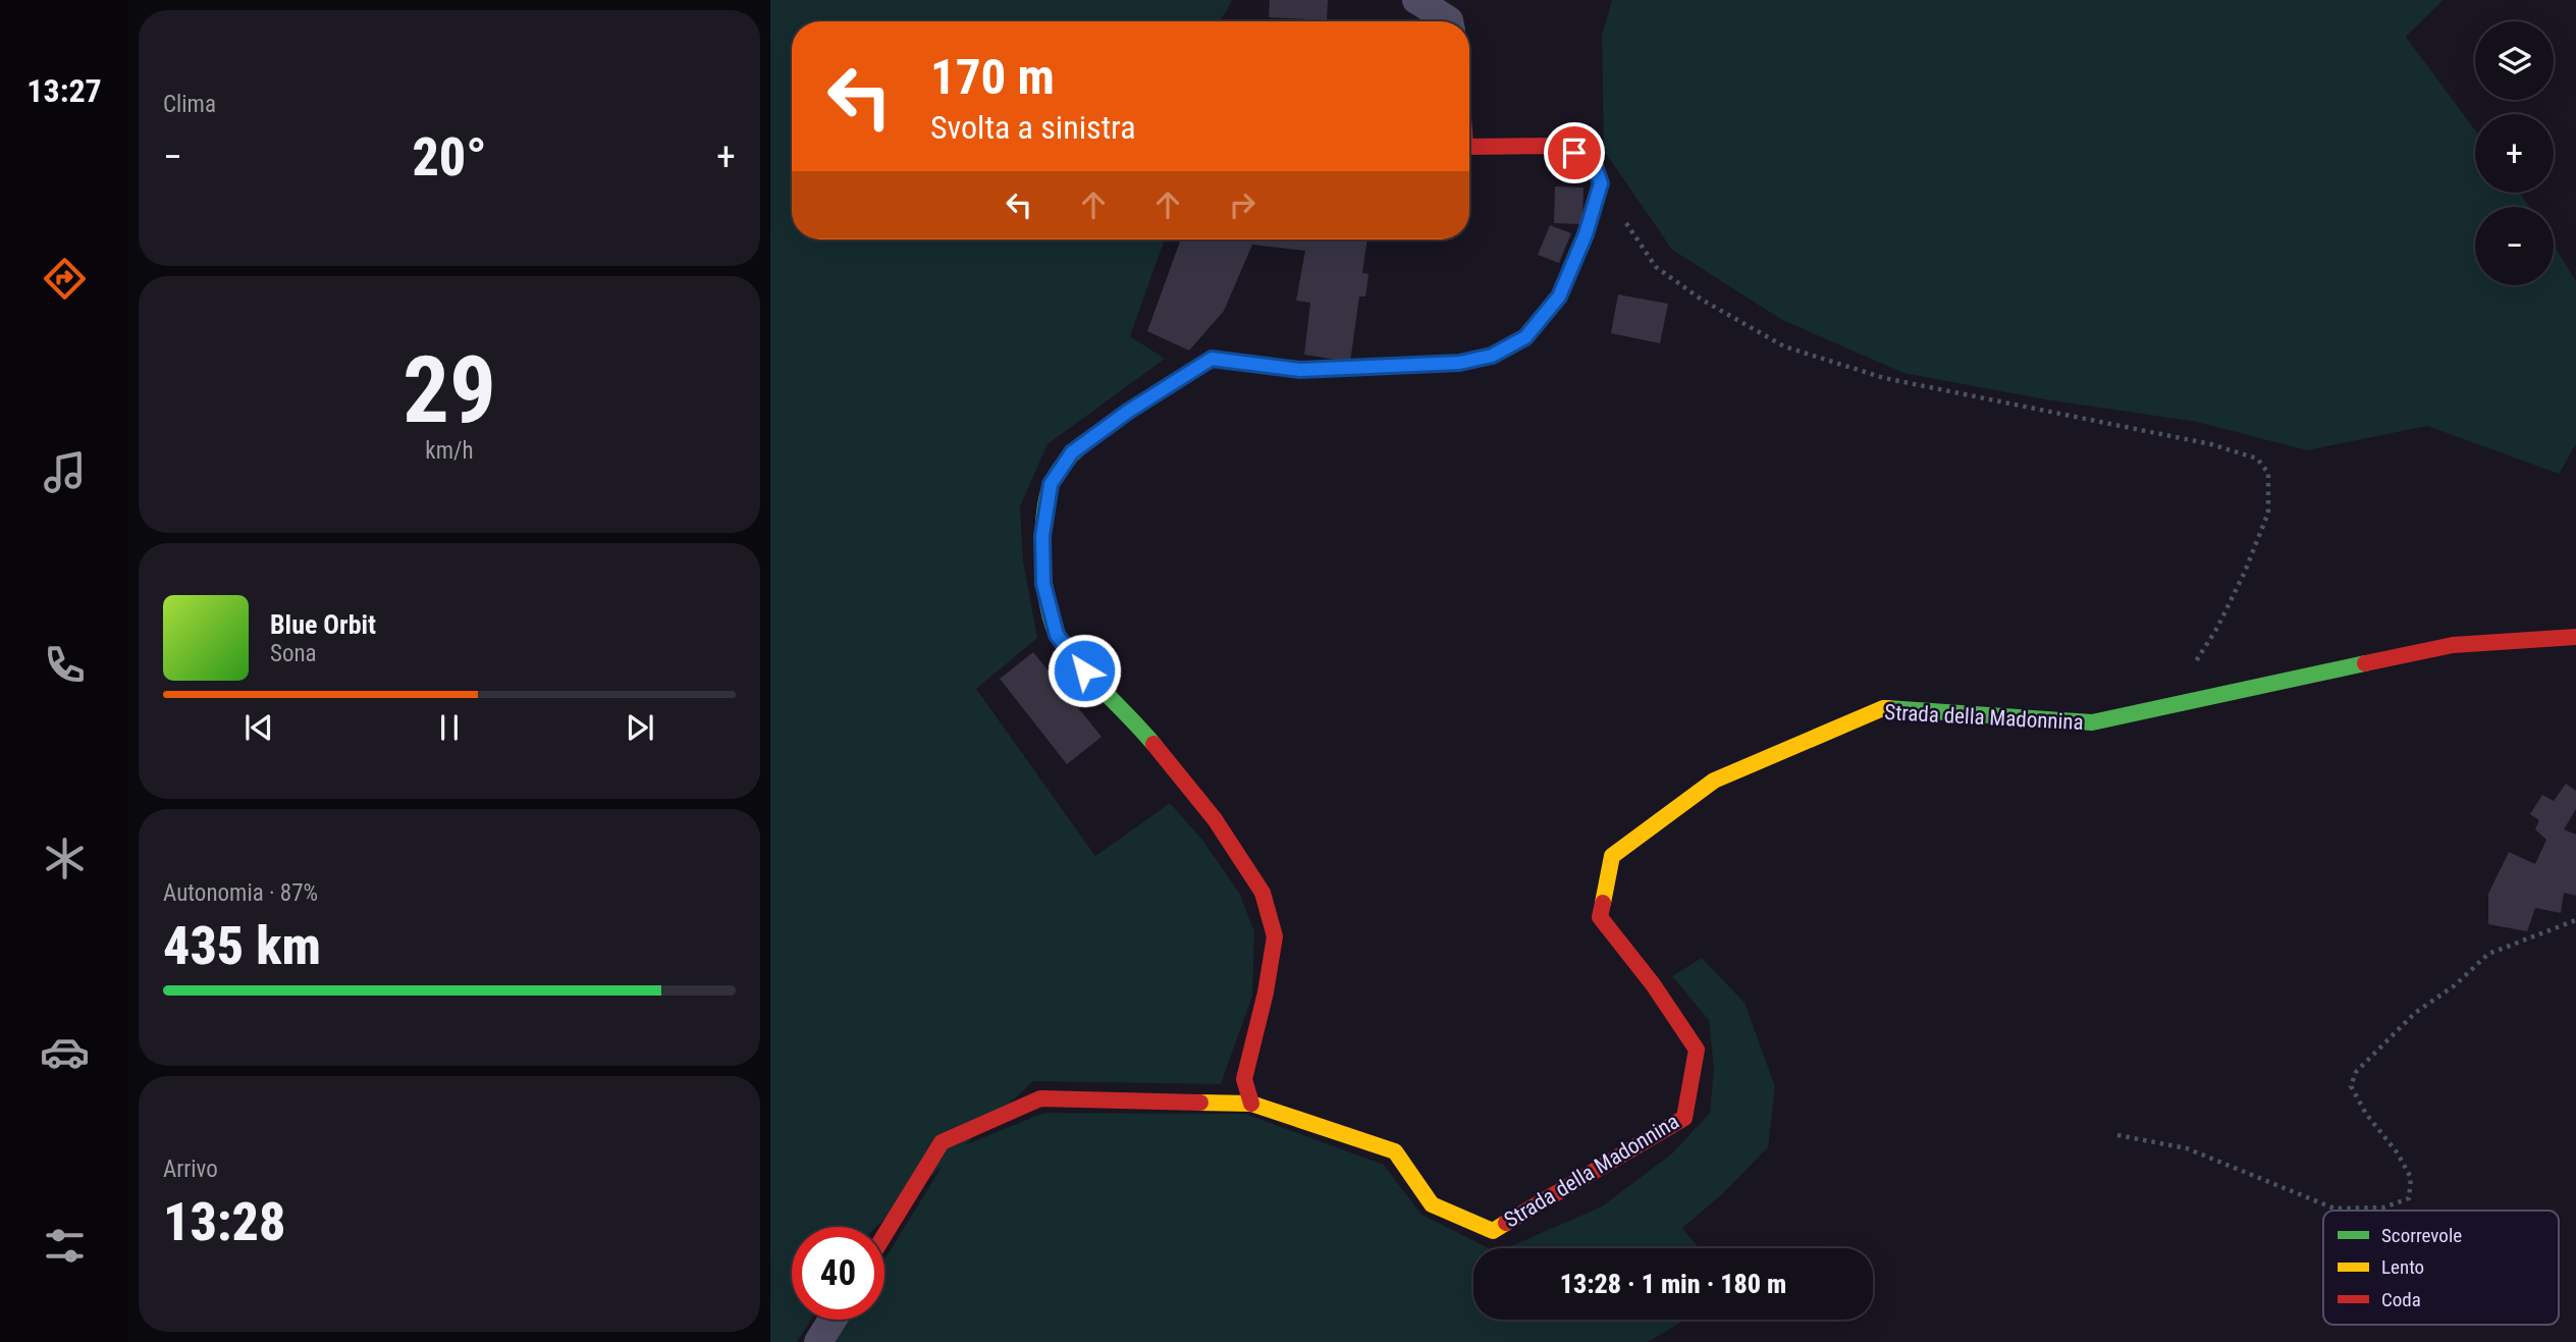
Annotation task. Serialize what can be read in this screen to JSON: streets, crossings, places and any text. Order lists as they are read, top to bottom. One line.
{"streets":{"street":["Strada della Madonnina"]},"legend":["Scorrevole","Lento","Coda"],"page":{"tabs":"13:27","tile":["Clima",["29","km/h"],["Autonomia · 87%","435 km"],["Arrivo","13:28"]],"map_buttons":["+","−"],"turn":["170 m","Svolta a sinistra"],"heat":["−","20°","+"],"song":["Blue Orbit","Sona"],"limit":"40","trip":"13:28 · 1 min · 180 m"}}
